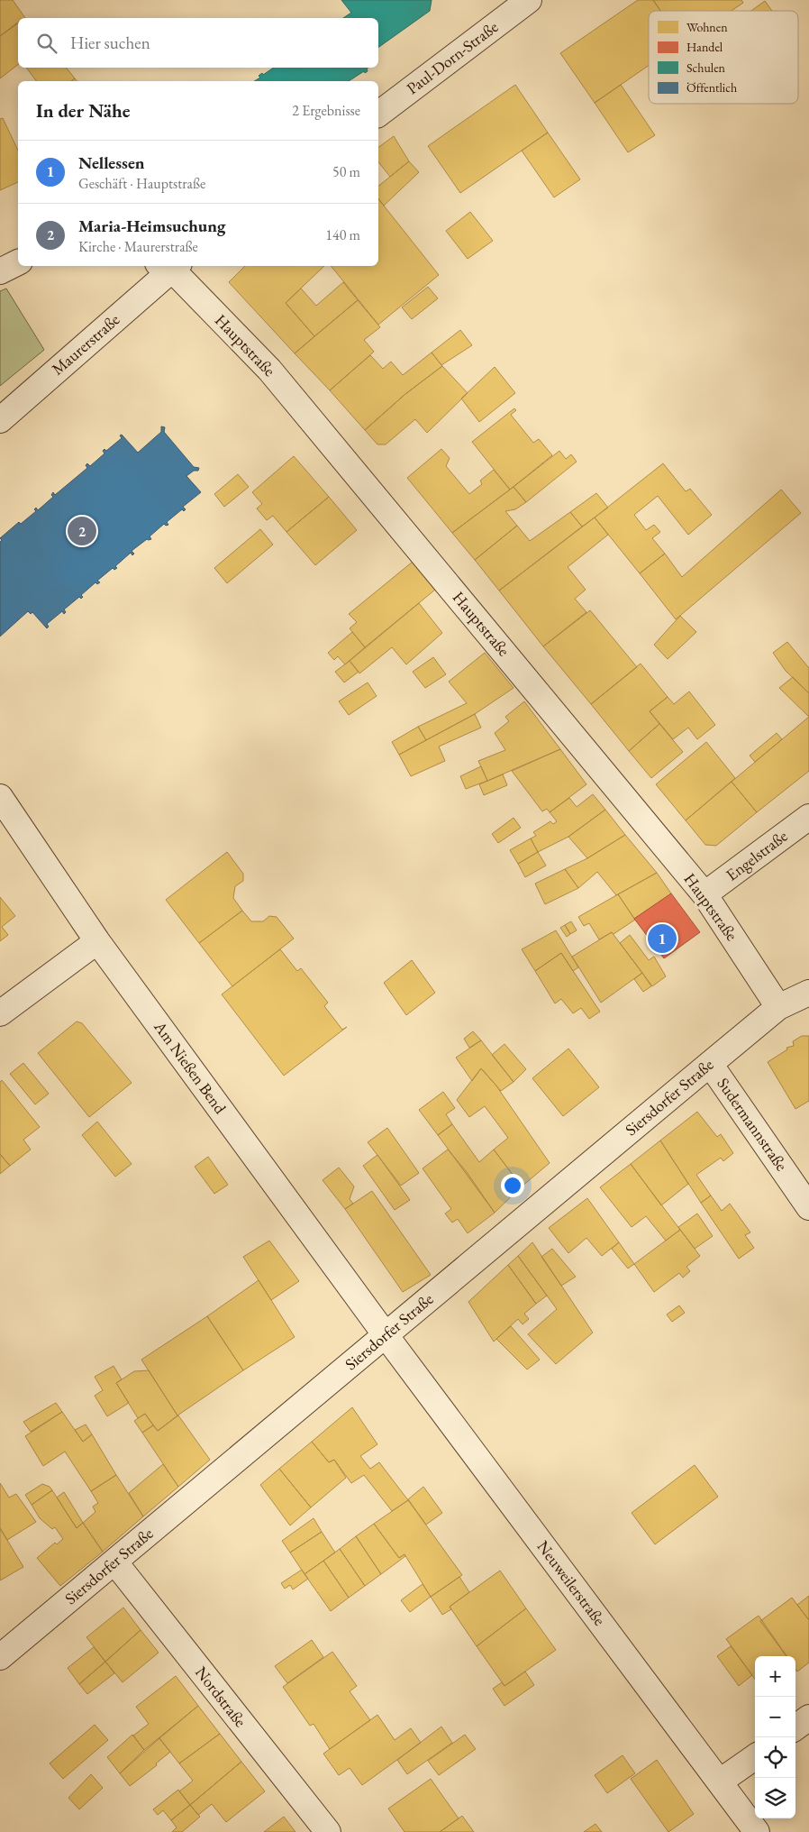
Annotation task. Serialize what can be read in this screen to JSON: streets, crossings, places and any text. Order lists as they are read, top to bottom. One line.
{"streets":{"street":["Paul-Dorn-Straße","Maurerstraße","Hauptstraße","Engelstraße","Am Nießen Bend","Siersdorfer Straße","Sudermannstraße","Neuweilerstraße","Nordstraße"]},"crossings":[["Maurerstraße","Hauptstraße"],["Hauptstraße","Engelstraße"],["Hauptstraße","Siersdorfer Straße"],["Am Nießen Bend","Siersdorfer Straße"],["Am Nießen Bend","Neuweilerstraße"],["Siersdorfer Straße","Sudermannstraße"],["Siersdorfer Straße","Neuweilerstraße"],["Siersdorfer Straße","Nordstraße"]],"legend":["Wohnen","Handel","Schulen","Öffentlich"],"page":{"search":"Hier suchen","heading":["In der Nähe","2 Ergebnisse"],"list":[{"mark":"1","name":"Nellessen","note":"Geschäft · Hauptstraße","value":"50 m"},{"mark":"2","name":"Maria-Heimsuchung","note":"Kirche · Maurerstraße","value":"140 m"}],"pins":["2","1"],"map_buttons":["+","−"]}}
